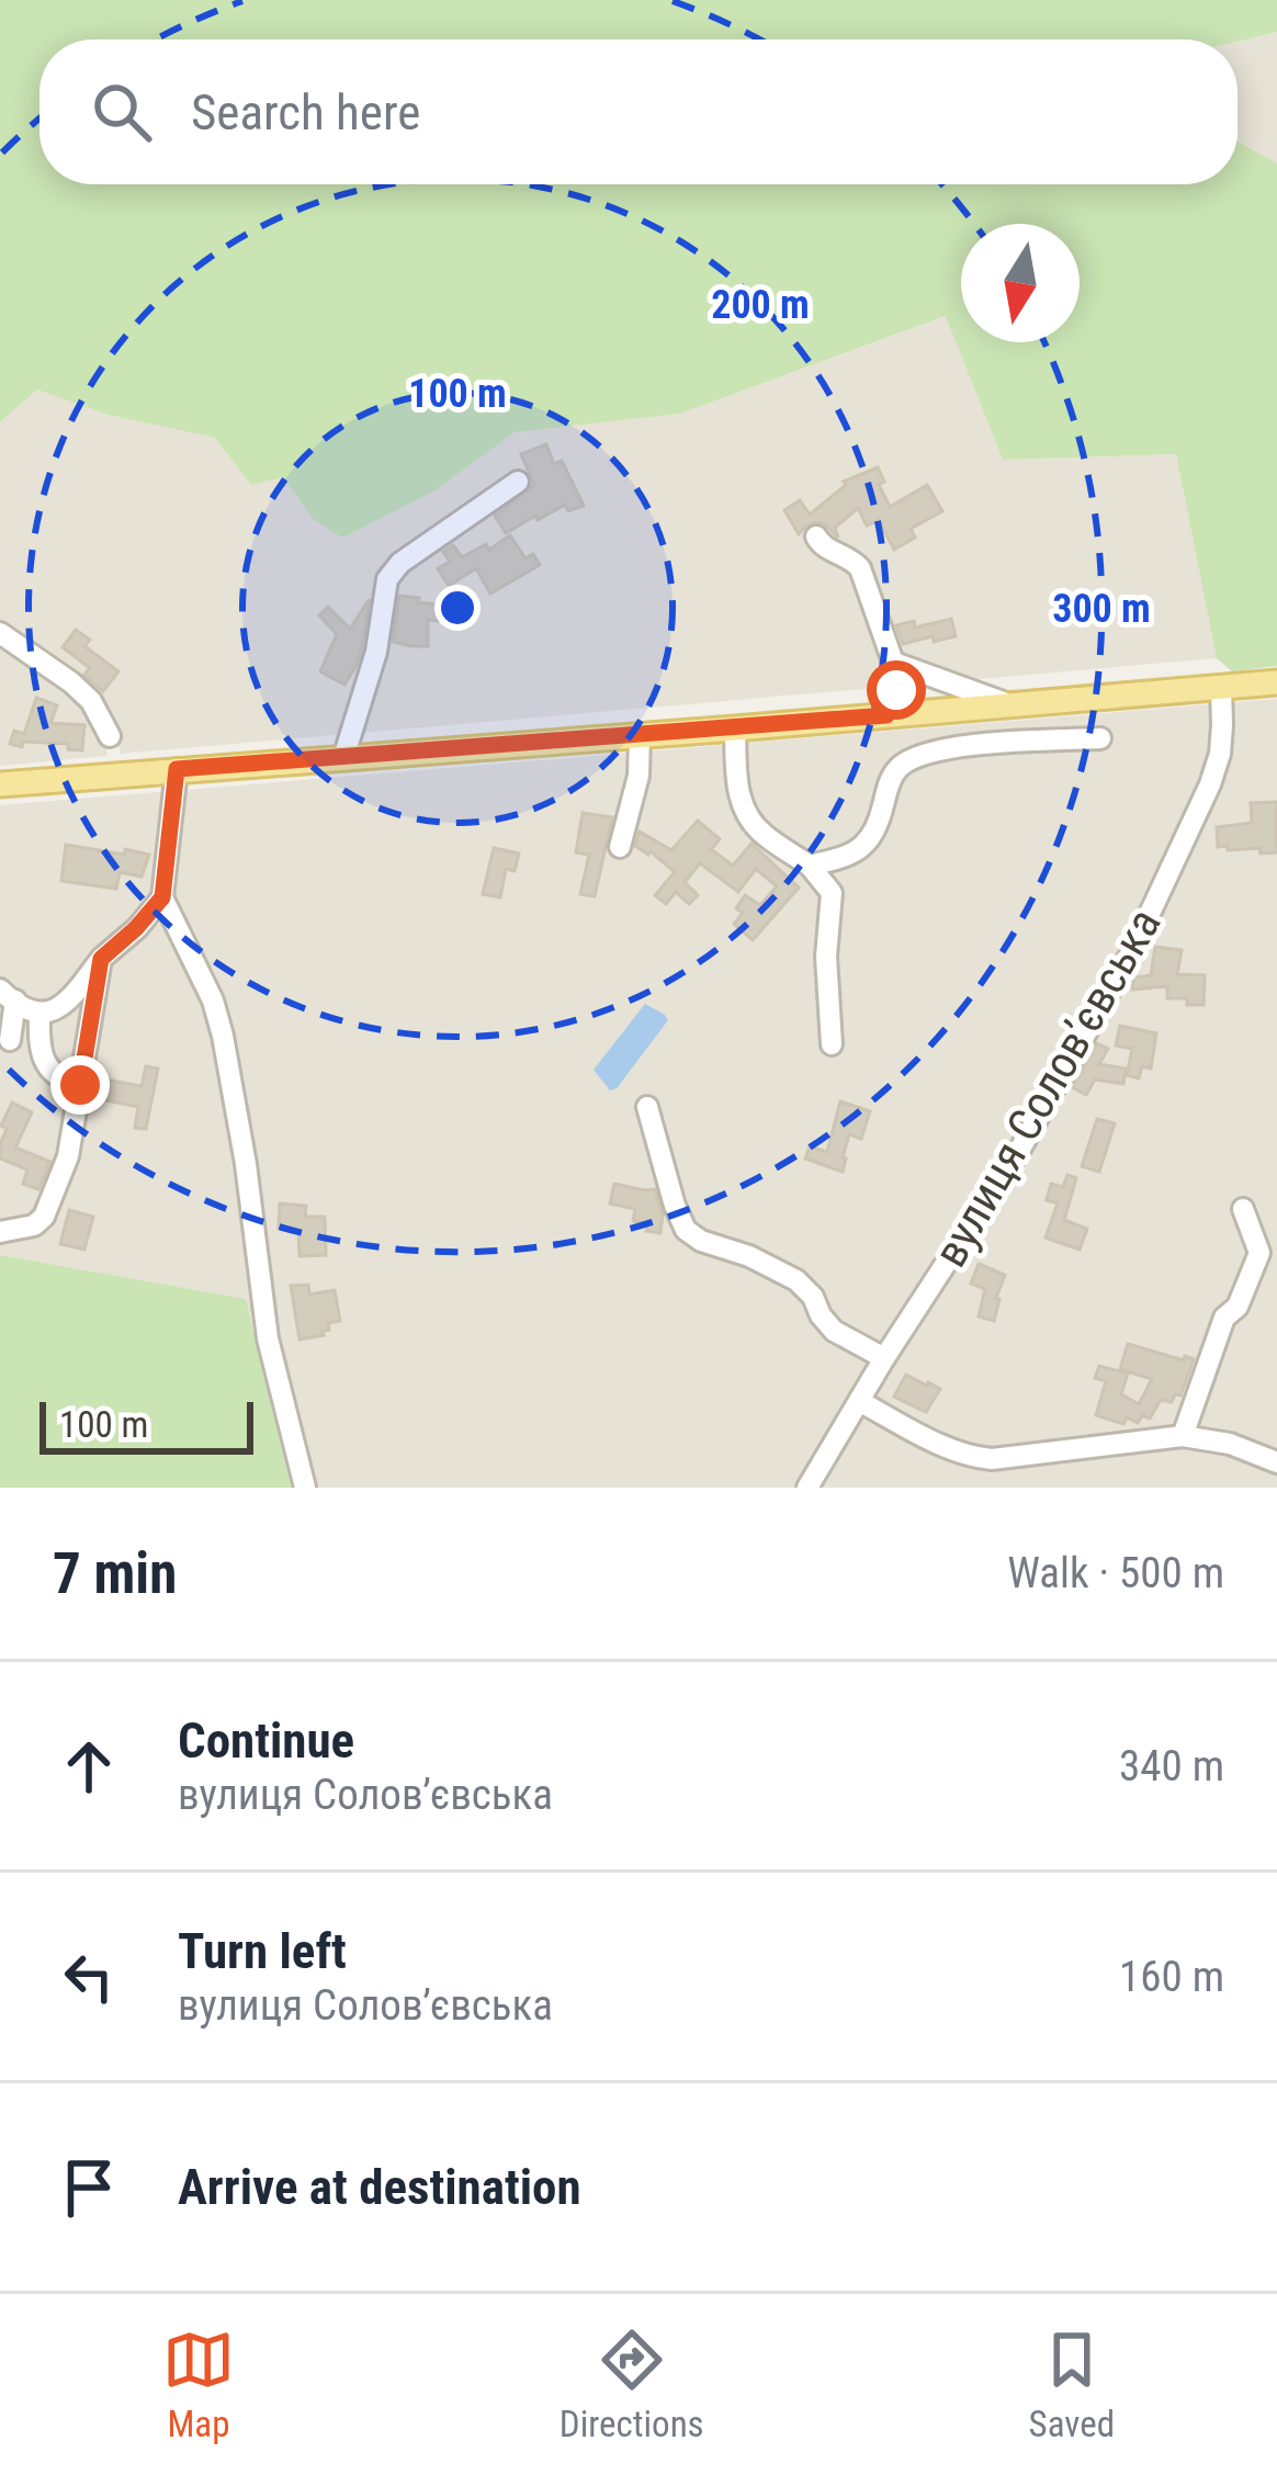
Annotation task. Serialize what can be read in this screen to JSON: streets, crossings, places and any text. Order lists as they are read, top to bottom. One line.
{"streets":{"street":["вулиця Соловʼєвська"]},"scale_bar":"100 m","north":"bottom","page":{"search":"Search here","scale":"100 m","heading":["7 min","Walk · 500 m"],"list":[["Continue","вулиця Соловʼєвська","340 m"],["Turn left","вулиця Соловʼєвська","160 m"],"Arrive at destination"],"nav":["Map","Directions","Saved"]},"rings":["200 m","100 m","300 m"]}
